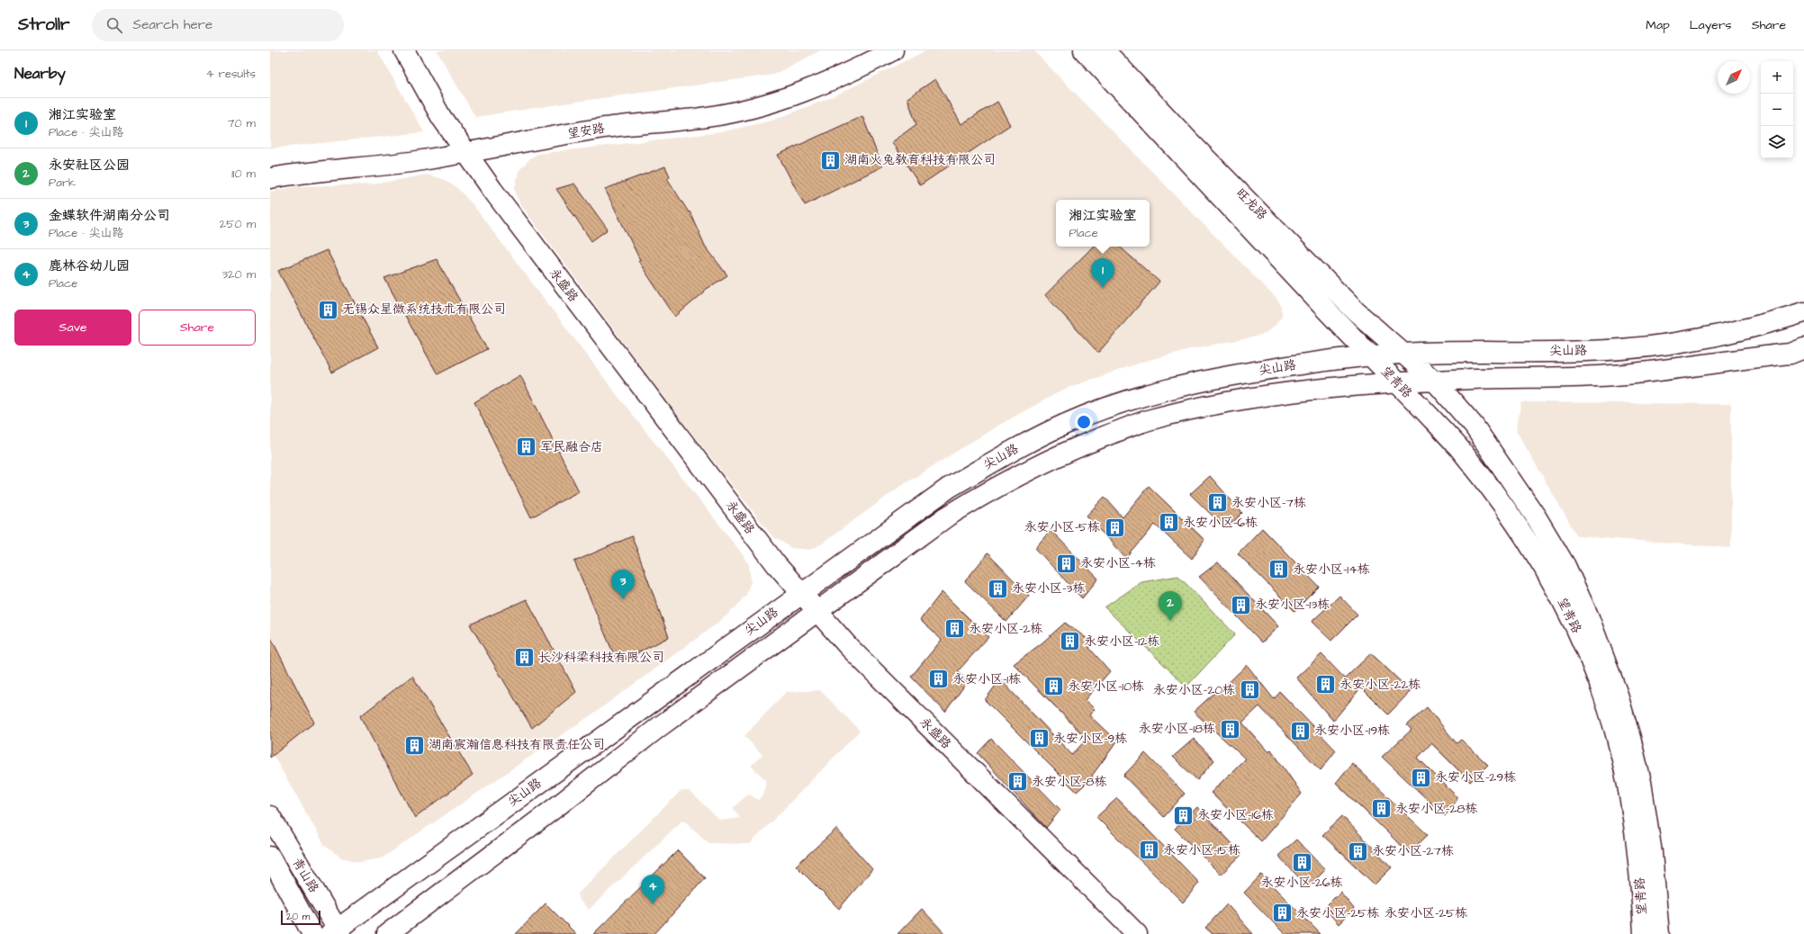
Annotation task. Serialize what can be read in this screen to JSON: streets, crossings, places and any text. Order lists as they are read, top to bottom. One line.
{"streets":{"main road":["望安路","旺龙路","永盛路","尖山路","望青路","青山路"]},"crossings":[["望安路","永盛路"],["旺龙路","尖山路"],["旺龙路","望青路"],["永盛路","尖山路"],["尖山路","望青路"],["尖山路","青山路"]],"places":{"building":["湖南火兔教育科技有限公司","无锡众星微系统技术有限公司","军民融合店","永安小区-7栋","永安小区-6栋","永安小区-5栋","永安小区-4栋","永安小区-14栋","永安小区-3栋","永安小区-13栋","永安小区-2栋","永安小区-12栋","长沙科梁科技有限公司","永安小区-1栋","永安小区-22栋","永安小区-10栋","永安小区-20栋","永安小区-18栋","永安小区-19栋","永安小区-9栋","湖南宸瀚信息科技有限责任公司","永安小区-29栋","永安小区-8栋","永安小区-28栋","永安小区-16栋","永安小区-15栋","永安小区-27栋","永安小区-26栋","永安小区-25栋 永安小区-25栋"]},"scale_bar":"20 m","north":"top right","page":{"header":"Strollr","search":"Search here","nav":["Map","Layers","Share"],"heading":["Nearby","4 results"],"map_buttons":["+","−"],"list":[{"mark":"1","name":"湘江实验室","note":"Place · 尖山路","value":"70 m"},{"mark":"2","name":"永安社区公园","note":"Park","value":"110 m"},{"mark":"3","name":"金蝶软件湖南分公司","note":"Place · 尖山路","value":"250 m"},{"mark":"4","name":"鹿林谷幼儿园","note":"Place","value":"320 m"}],"popup":["湘江实验室","Place"],"pins":["1","3","2","4"],"buttons":["Save","Share"],"scale":"20 m"}}
